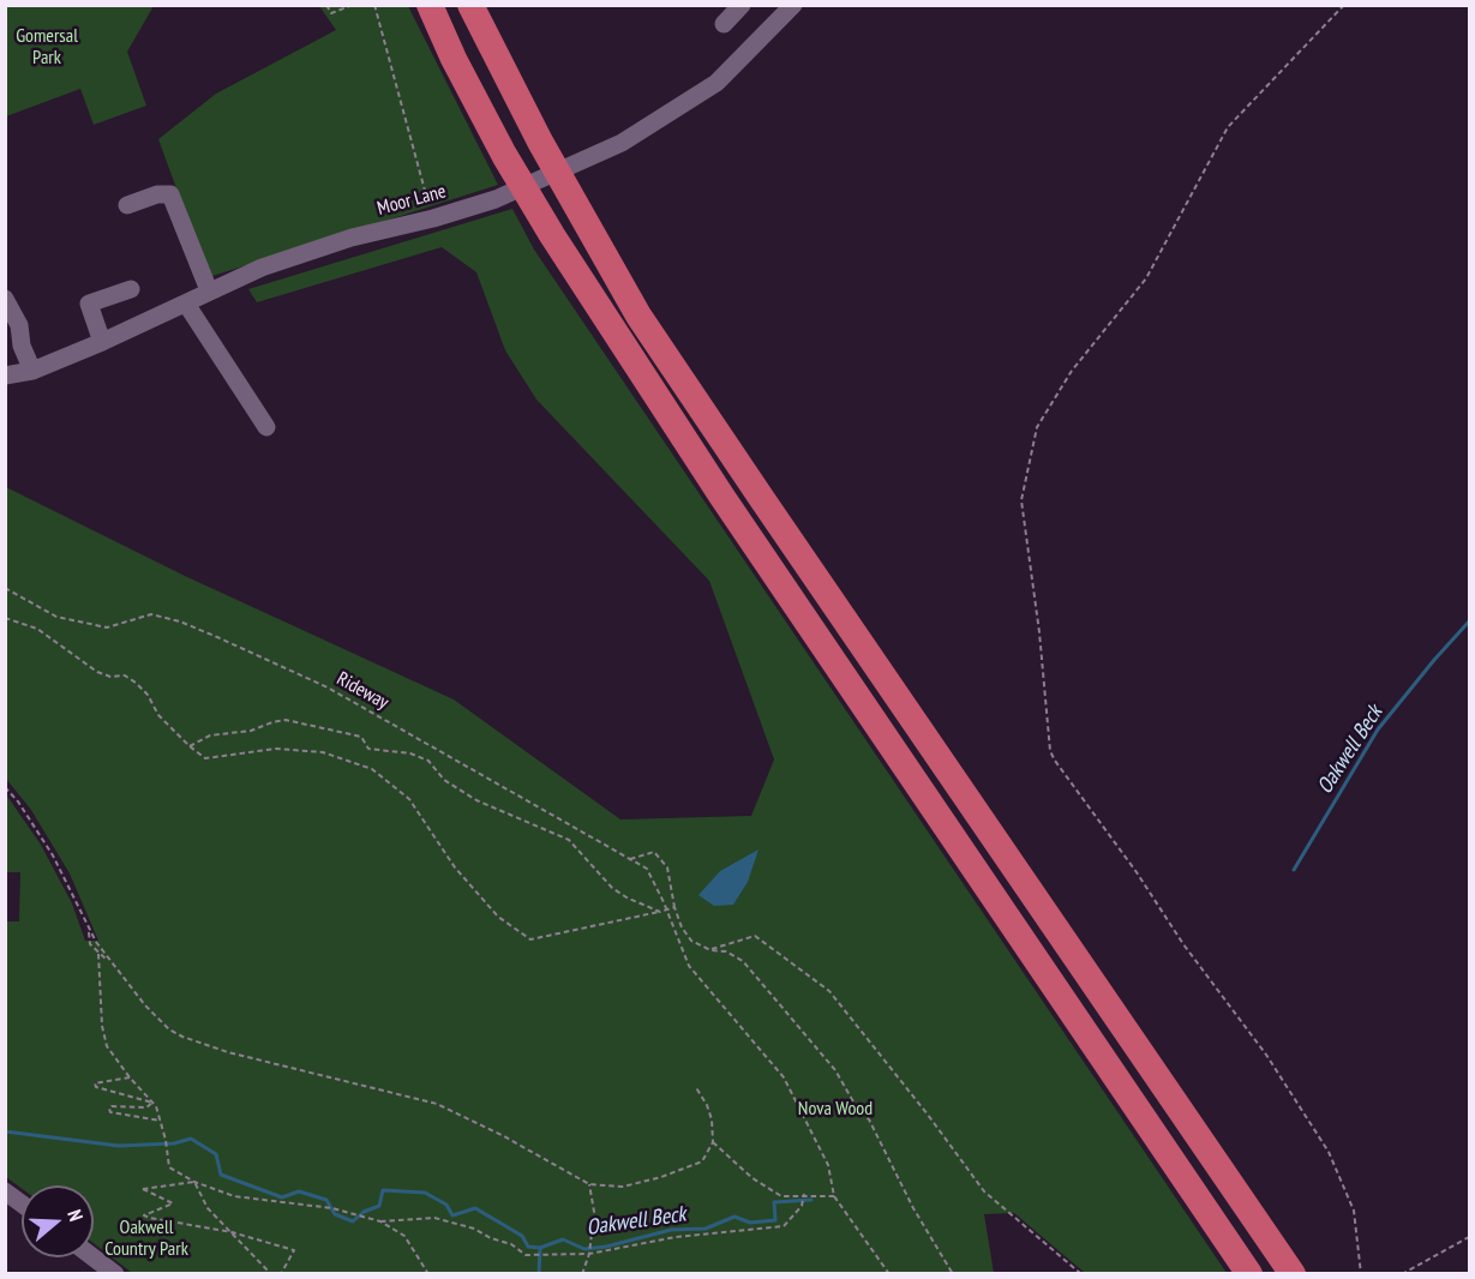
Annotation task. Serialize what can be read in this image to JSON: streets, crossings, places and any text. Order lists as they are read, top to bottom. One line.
{"streets":{"street":["Moor Lane"],"path":["Rideway"]},"water":["Oakwell Beck"],"parks":["Gomersal Park","Nova Wood","Oakwell Country Park"],"north":"right"}
